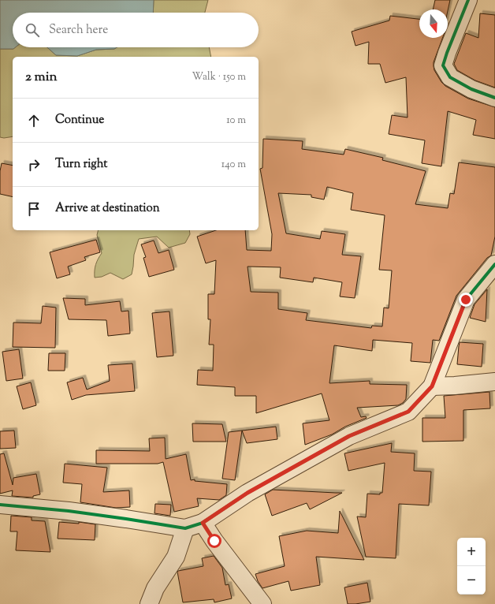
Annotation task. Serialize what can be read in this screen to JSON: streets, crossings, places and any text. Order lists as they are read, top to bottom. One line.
{"north":"bottom","page":{"search":"Search here","heading":["2 min","Walk · 150 m"],"list":[["Continue","10 m"],["Turn right","140 m"],"Arrive at destination"],"map_buttons":["+","−"]}}
